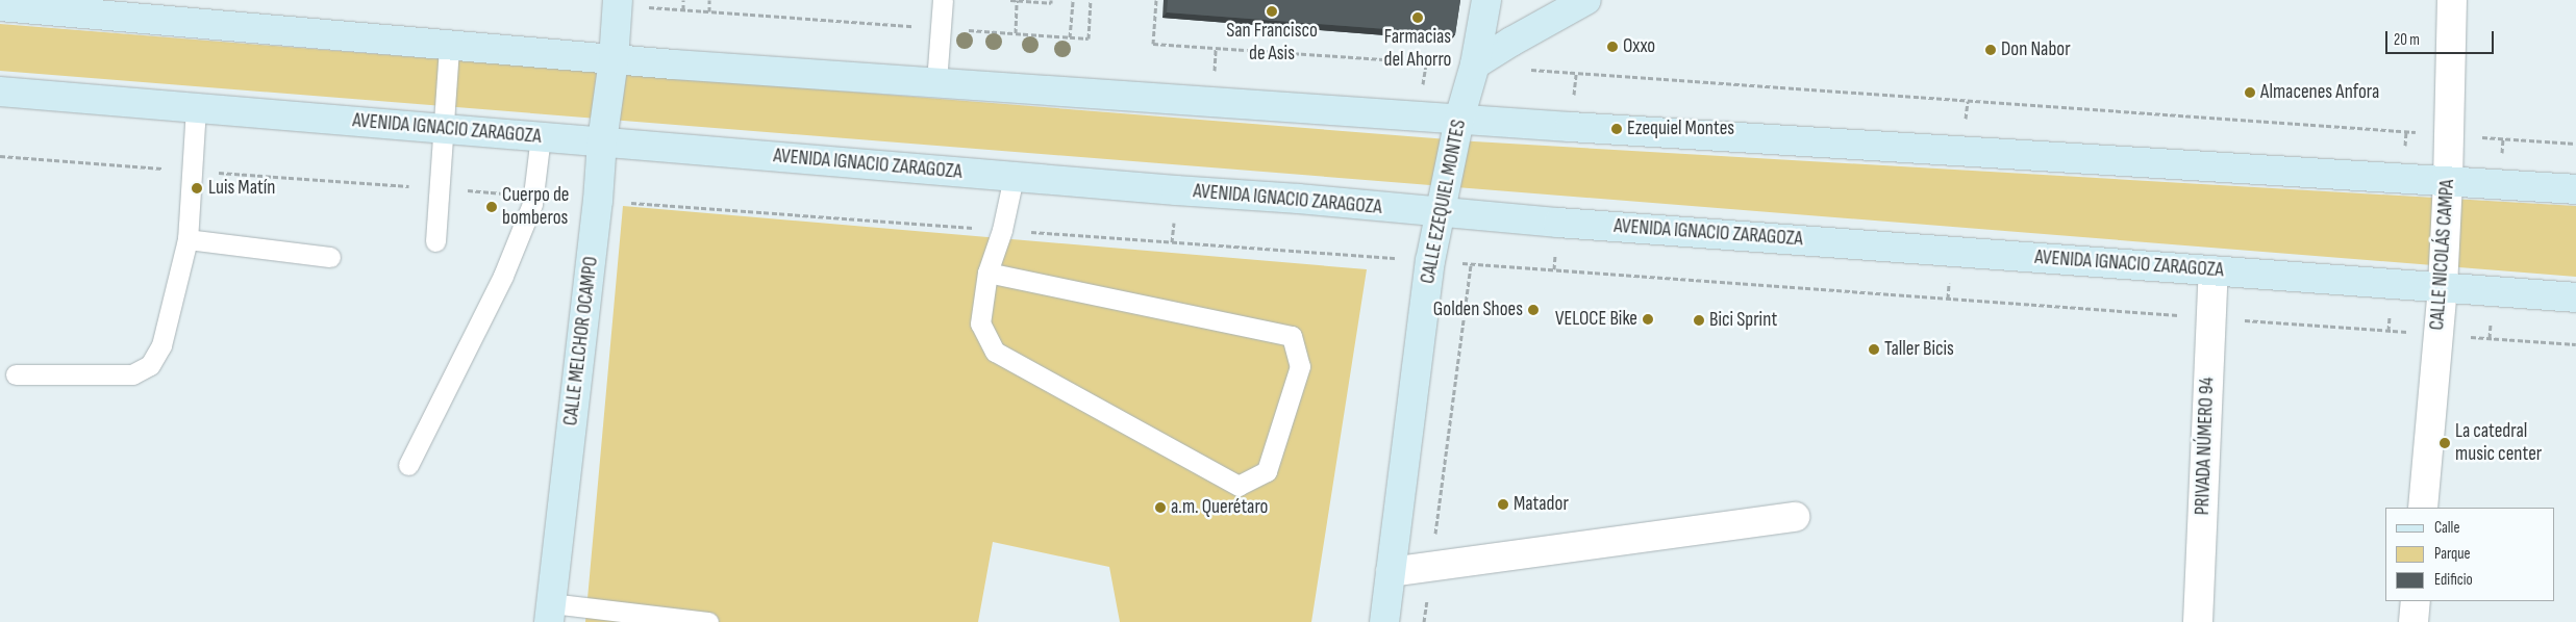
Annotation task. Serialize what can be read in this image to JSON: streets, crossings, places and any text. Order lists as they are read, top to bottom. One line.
{"streets":{"main road":["AVENIDA IGNACIO ZARAGOZA","CALLE EZEQUIEL MONTES","CALLE MELCHOR OCAMPO"],"street":["CALLE NICOLÁS CAMPA","PRIVADA NÚMERO 94"]},"crossings":[["AVENIDA IGNACIO ZARAGOZA","CALLE EZEQUIEL MONTES"],["AVENIDA IGNACIO ZARAGOZA","CALLE NICOLÁS CAMPA"],["AVENIDA IGNACIO ZARAGOZA","CALLE MELCHOR OCAMPO"],["AVENIDA IGNACIO ZARAGOZA","PRIVADA NÚMERO 94"]],"places":["San Francisco de Asis","Farmacias del Ahorro","Oxxo","Don Nabor","Almacenes Anfora","Ezequiel Montes","Luis Matín","Cuerpo de bomberos","Golden Shoes","VELOCE Bike","Bici Sprint","Taller Bicis","La catedral music center","Matador","a.m. Querétaro"],"legend":["Calle","Parque","Edificio"],"scale_bar":"20 m"}
